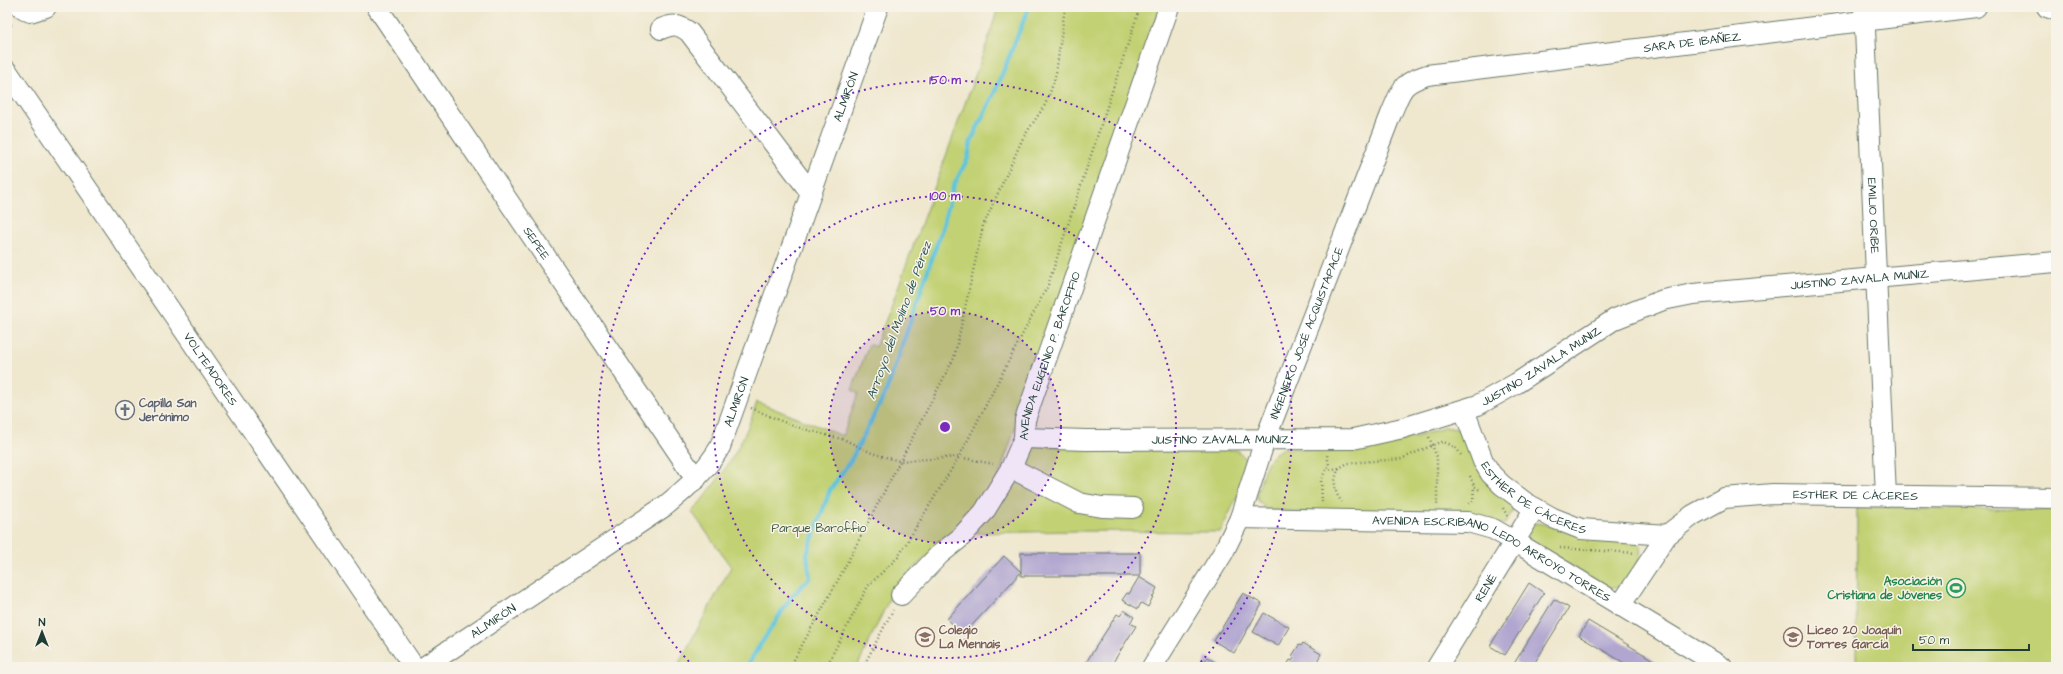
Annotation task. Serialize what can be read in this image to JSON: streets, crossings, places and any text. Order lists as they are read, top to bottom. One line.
{"streets":{"street":["SARA DE IBAÑEZ","ALMIRÓN","EMILIO ORIBE","SEPEE","JUSTINO ZAVALA MUNIZ","INGENIERO JOSÉ ACQUISTAPACE","AVENIDA EUGENIO P. BAROFFIO","VOLTEADORES","ESTHER DE CÁCERES","AVENIDA ESCRIBANO LEDO ARROYO TORRES","RENÉ"]},"crossings":[["SARA DE IBAÑEZ","EMILIO ORIBE"],["SARA DE IBAÑEZ","INGENIERO JOSÉ ACQUISTAPACE"],["ALMIRÓN","SEPEE"],["EMILIO ORIBE","JUSTINO ZAVALA MUNIZ"],["EMILIO ORIBE","ESTHER DE CÁCERES"],["JUSTINO ZAVALA MUNIZ","INGENIERO JOSÉ ACQUISTAPACE"],["JUSTINO ZAVALA MUNIZ","AVENIDA EUGENIO P. BAROFFIO"],["JUSTINO ZAVALA MUNIZ","ESTHER DE CÁCERES"],["INGENIERO JOSÉ ACQUISTAPACE","AVENIDA ESCRIBANO LEDO ARROYO TORRES"],["ESTHER DE CÁCERES","AVENIDA ESCRIBANO LEDO ARROYO TORRES"],["ESTHER DE CÁCERES","RENÉ"],["AVENIDA ESCRIBANO LEDO ARROYO TORRES","RENÉ"]],"water":["Arroyo del Molino de Pérez"],"parks":["Parque Baroffio"],"places":{"church":["Capilla San Jerónimo"],"sports":["Asociación Cristiana de Jóvenes"],"school or university":["Colegio La Mennais","Liceo 20 Joaquín Torres García"]},"scale_bar":"50 m","north":"top","rings":["150 m","100 m","50 m"]}
